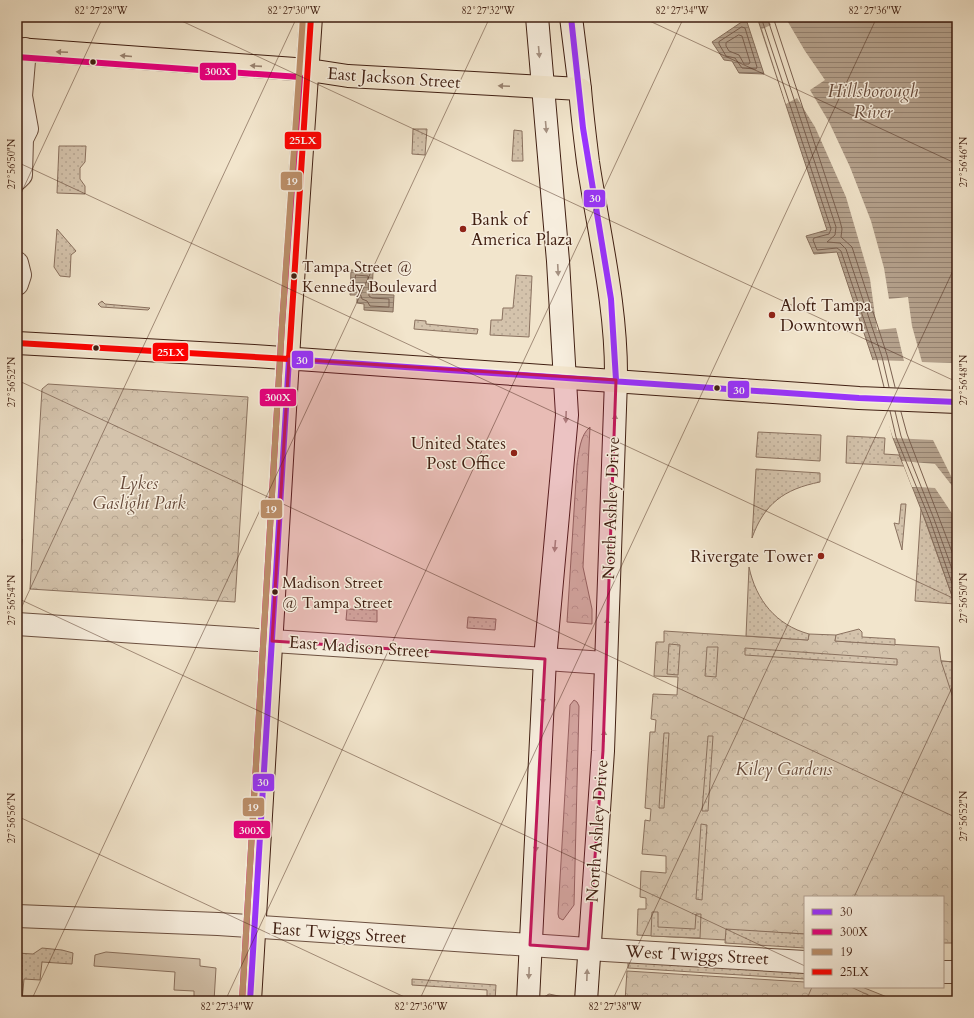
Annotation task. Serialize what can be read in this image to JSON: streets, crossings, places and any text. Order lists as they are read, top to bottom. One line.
{"streets":{"main road":["East Jackson Street","North Ashley Drive","East Madison Street","East Twiggs Street","West Twiggs Street"]},"crossings":[["East Jackson Street","North Ashley Drive"],["North Ashley Drive","East Madison Street"],["North Ashley Drive","East Twiggs Street"],["North Ashley Drive","West Twiggs Street"],["East Twiggs Street","West Twiggs Street"]],"one_way":["East Jackson Street"],"water":["Hillsborough River"],"parks":["Lykes Gaslight Park","Kiley Gardens"],"places":["Bank of America Plaza","Tampa Street @ Kennedy Boulevard","Aloft Tampa Downtown","United States Post Office","Rivergate Tower","Madison Street @ Tampa Street"],"lines":["transit line 30","transit line 19","transit line 25LX","transit line 300X"],"legend":["30","300X","19","25LX"],"coordinates":["82°27'28\"W","82°27'30\"W","82°27'32\"W","82°27'34\"W","82°27'36\"W","27°56'46\"N","27°56'50\"N","27°56'48\"N","27°56'52\"N","27°56'54\"N","27°56'56\"N","82°27'38\"W"]}
